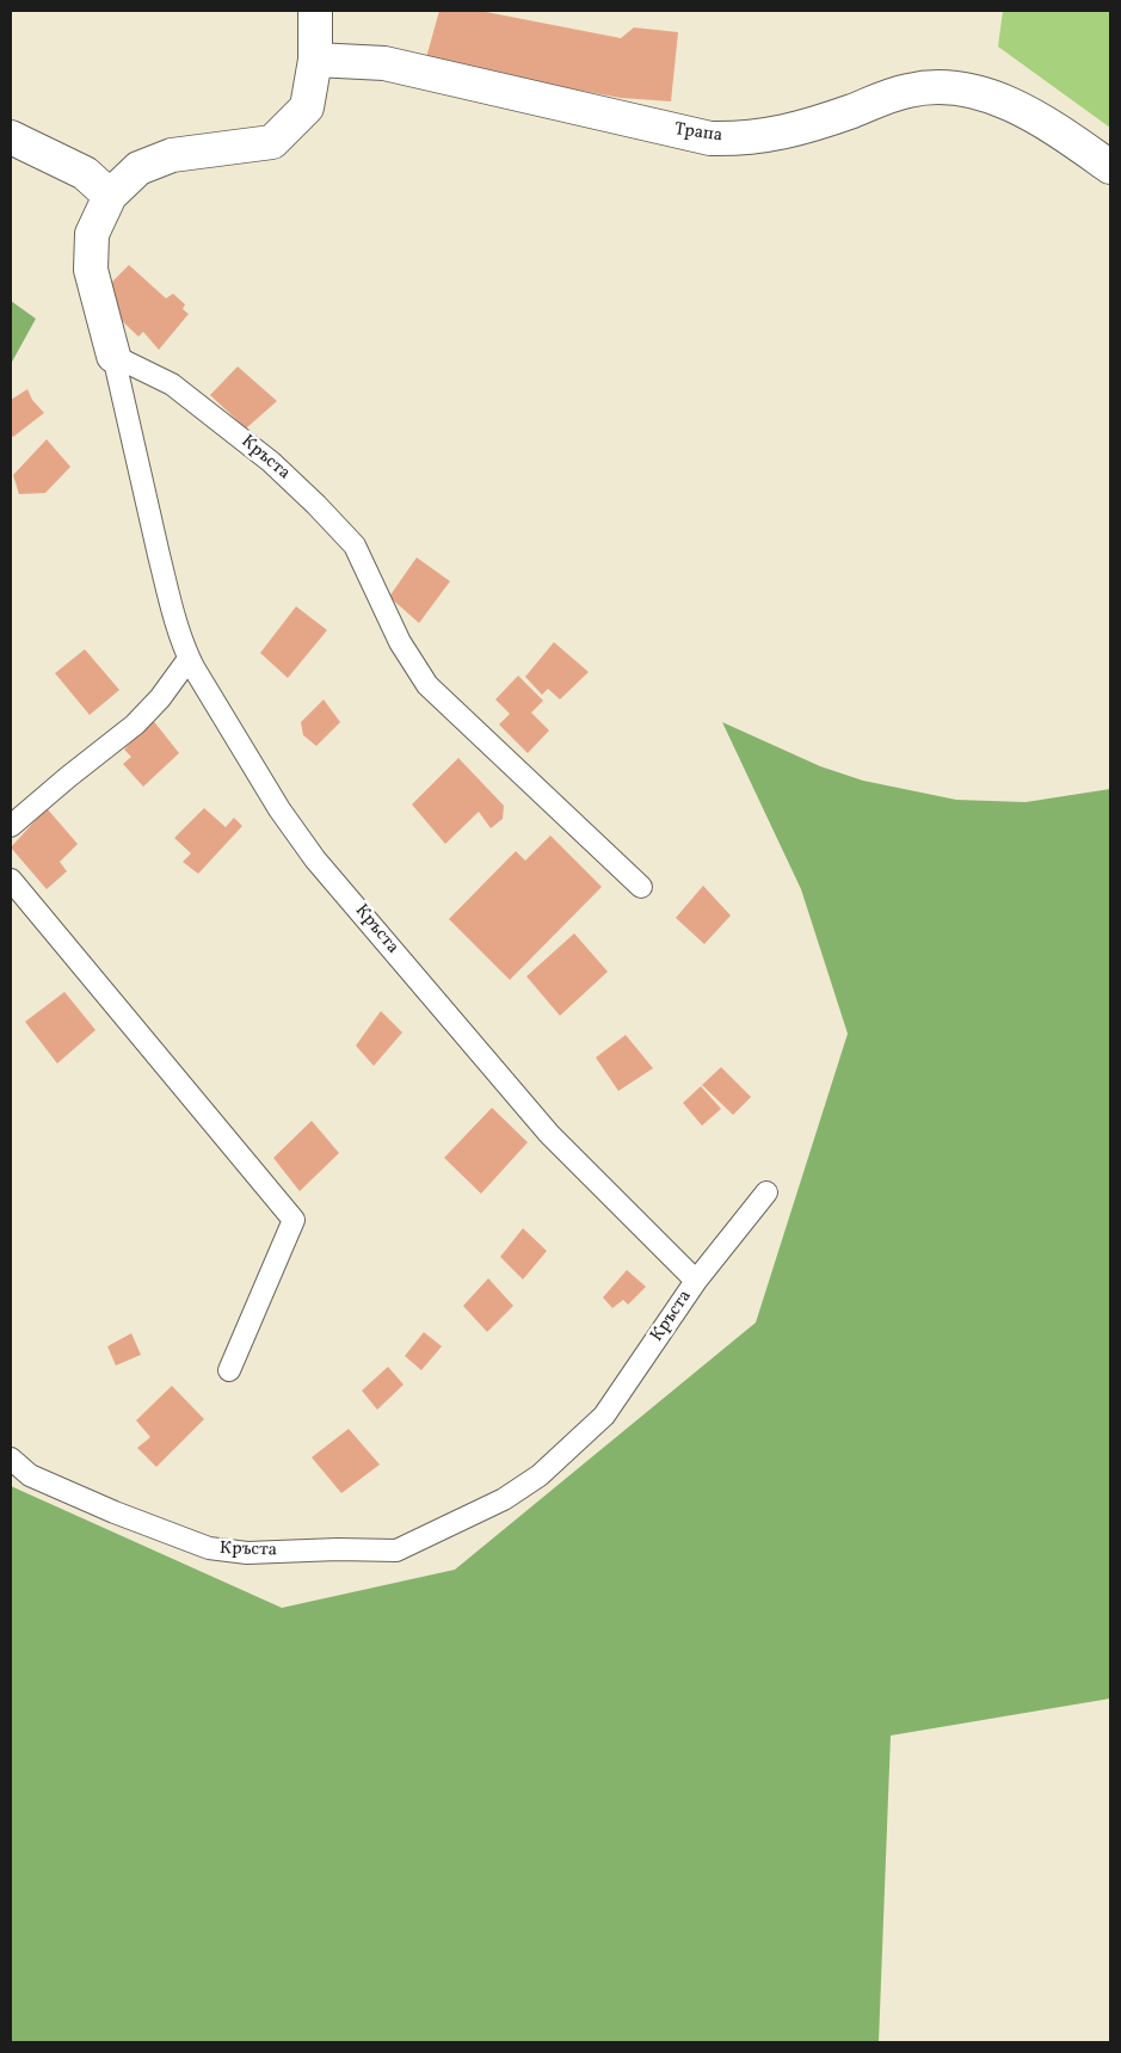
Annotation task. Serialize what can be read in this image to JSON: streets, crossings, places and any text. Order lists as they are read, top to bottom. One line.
{"streets":{"street":["Трапа","Кръста"]},"crossings":[["Трапа","Кръста"]]}
